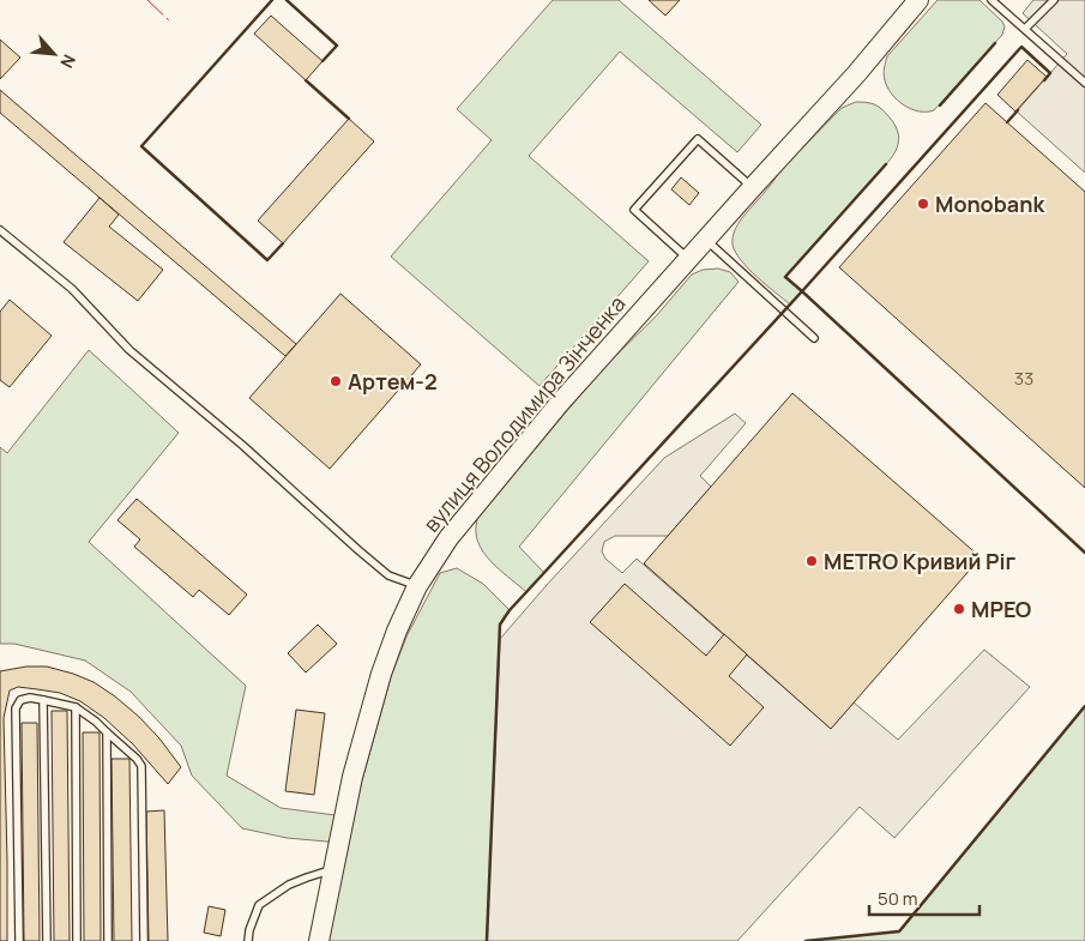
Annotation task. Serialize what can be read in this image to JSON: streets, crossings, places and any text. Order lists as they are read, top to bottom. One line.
{"streets":{"main road":["вулиця Володимира Зінченка"]},"places":["Monobank","Артем-2","METRO Кривий Ріг","МРЕО"],"house_numbers":["33"],"scale_bar":"50 m","north":"bottom right"}
